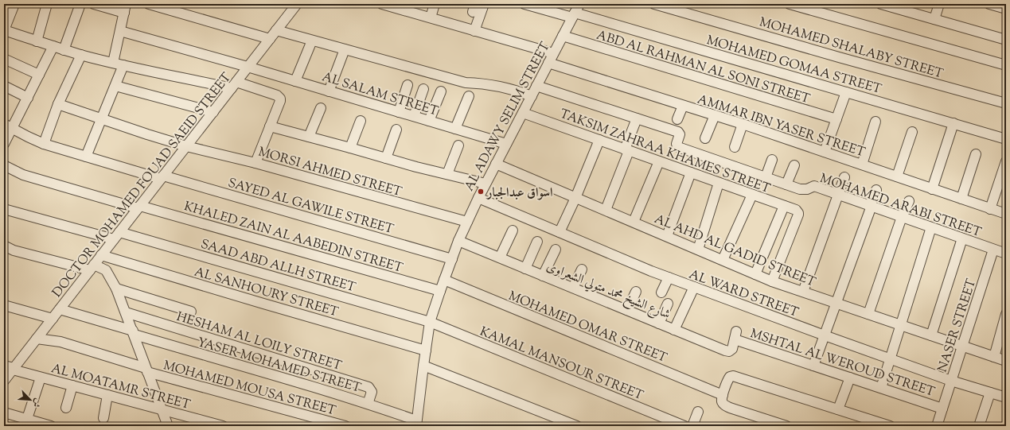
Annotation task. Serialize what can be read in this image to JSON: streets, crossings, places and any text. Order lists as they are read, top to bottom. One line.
{"streets":{"street":["MOHAMED SHALABY STREET","MOHAMED GOMAA STREET","ABD AL RAHMAN AL SONI STREET","AL SALAM STREET","AL ADAWY SELIM STREET","AMMAR IBN YASER STREET","TAKSIM ZAHRAA KHAMES STREET","MORSI AHMED STREET","DOCTOR MOHAMED FOUAD SAEID STREET","MOHAMED ARABI STREET","SAYED AL GAWILE STREET","KHALED ZAIN AL AABEDIN STREET","AL AHD AL GADID STREET","SAAD ABD ALLH STREET","شارع الشيخ محمد متولي الشعراوى","AL SANHOURY STREET","AL WARD STREET","NASER STREET","MOHAMED OMAR STREET","HESHAM AL LOILY STREET","MSHTAL AL WEROUD STREET","KAMAL MANSOUR STREET","YASER MOHAMED STREET","AL MOATAMR STREET","MOHAMED MOUSA STREET"]},"crossings":[["MOHAMED GOMAA STREET","AL ADAWY SELIM STREET"],["ABD AL RAHMAN AL SONI STREET","AL ADAWY SELIM STREET"],["AL SALAM STREET","AL ADAWY SELIM STREET"],["AL SALAM STREET","DOCTOR MOHAMED FOUAD SAEID STREET"],["AL ADAWY SELIM STREET","AMMAR IBN YASER STREET"],["AL ADAWY SELIM STREET","TAKSIM ZAHRAA KHAMES STREET"],["AL ADAWY SELIM STREET","MORSI AHMED STREET"],["AL ADAWY SELIM STREET","SAYED AL GAWILE STREET"],["AL ADAWY SELIM STREET","KHALED ZAIN AL AABEDIN STREET"],["AL ADAWY SELIM STREET","AL AHD AL GADID STREET"],["AL ADAWY SELIM STREET","SAAD ABD ALLH STREET"],["AL ADAWY SELIM STREET","شارع الشيخ محمد متولي الشعراوى"],["AL ADAWY SELIM STREET","AL SANHOURY STREET"],["AL ADAWY SELIM STREET","AL WARD STREET"],["AL ADAWY SELIM STREET","MOHAMED OMAR STREET"],["AL ADAWY SELIM STREET","KAMAL MANSOUR STREET"],["AL ADAWY SELIM STREET","YASER MOHAMED STREET"],["TAKSIM ZAHRAA KHAMES STREET","AL AHD AL GADID STREET"],["MORSI AHMED STREET","DOCTOR MOHAMED FOUAD SAEID STREET"],["DOCTOR MOHAMED FOUAD SAEID STREET","SAYED AL GAWILE STREET"],["DOCTOR MOHAMED FOUAD SAEID STREET","KHALED ZAIN AL AABEDIN STREET"],["DOCTOR MOHAMED FOUAD SAEID STREET","SAAD ABD ALLH STREET"],["DOCTOR MOHAMED FOUAD SAEID STREET","AL SANHOURY STREET"],["DOCTOR MOHAMED FOUAD SAEID STREET","YASER MOHAMED STREET"],["DOCTOR MOHAMED FOUAD SAEID STREET","AL MOATAMR STREET"],["DOCTOR MOHAMED FOUAD SAEID STREET","MOHAMED MOUSA STREET"],["MOHAMED ARABI STREET","NASER STREET"],["AL AHD AL GADID STREET","NASER STREET"],["SAAD ABD ALLH STREET","KAMAL MANSOUR STREET"],["شارع الشيخ محمد متولي الشعراوى","MSHTAL AL WEROUD STREET"],["AL WARD STREET","NASER STREET"],["NASER STREET","MSHTAL AL WEROUD STREET"],["HESHAM AL LOILY STREET","YASER MOHAMED STREET"]],"places":["اسواق عبدالجبار"],"north":"bottom right"}
